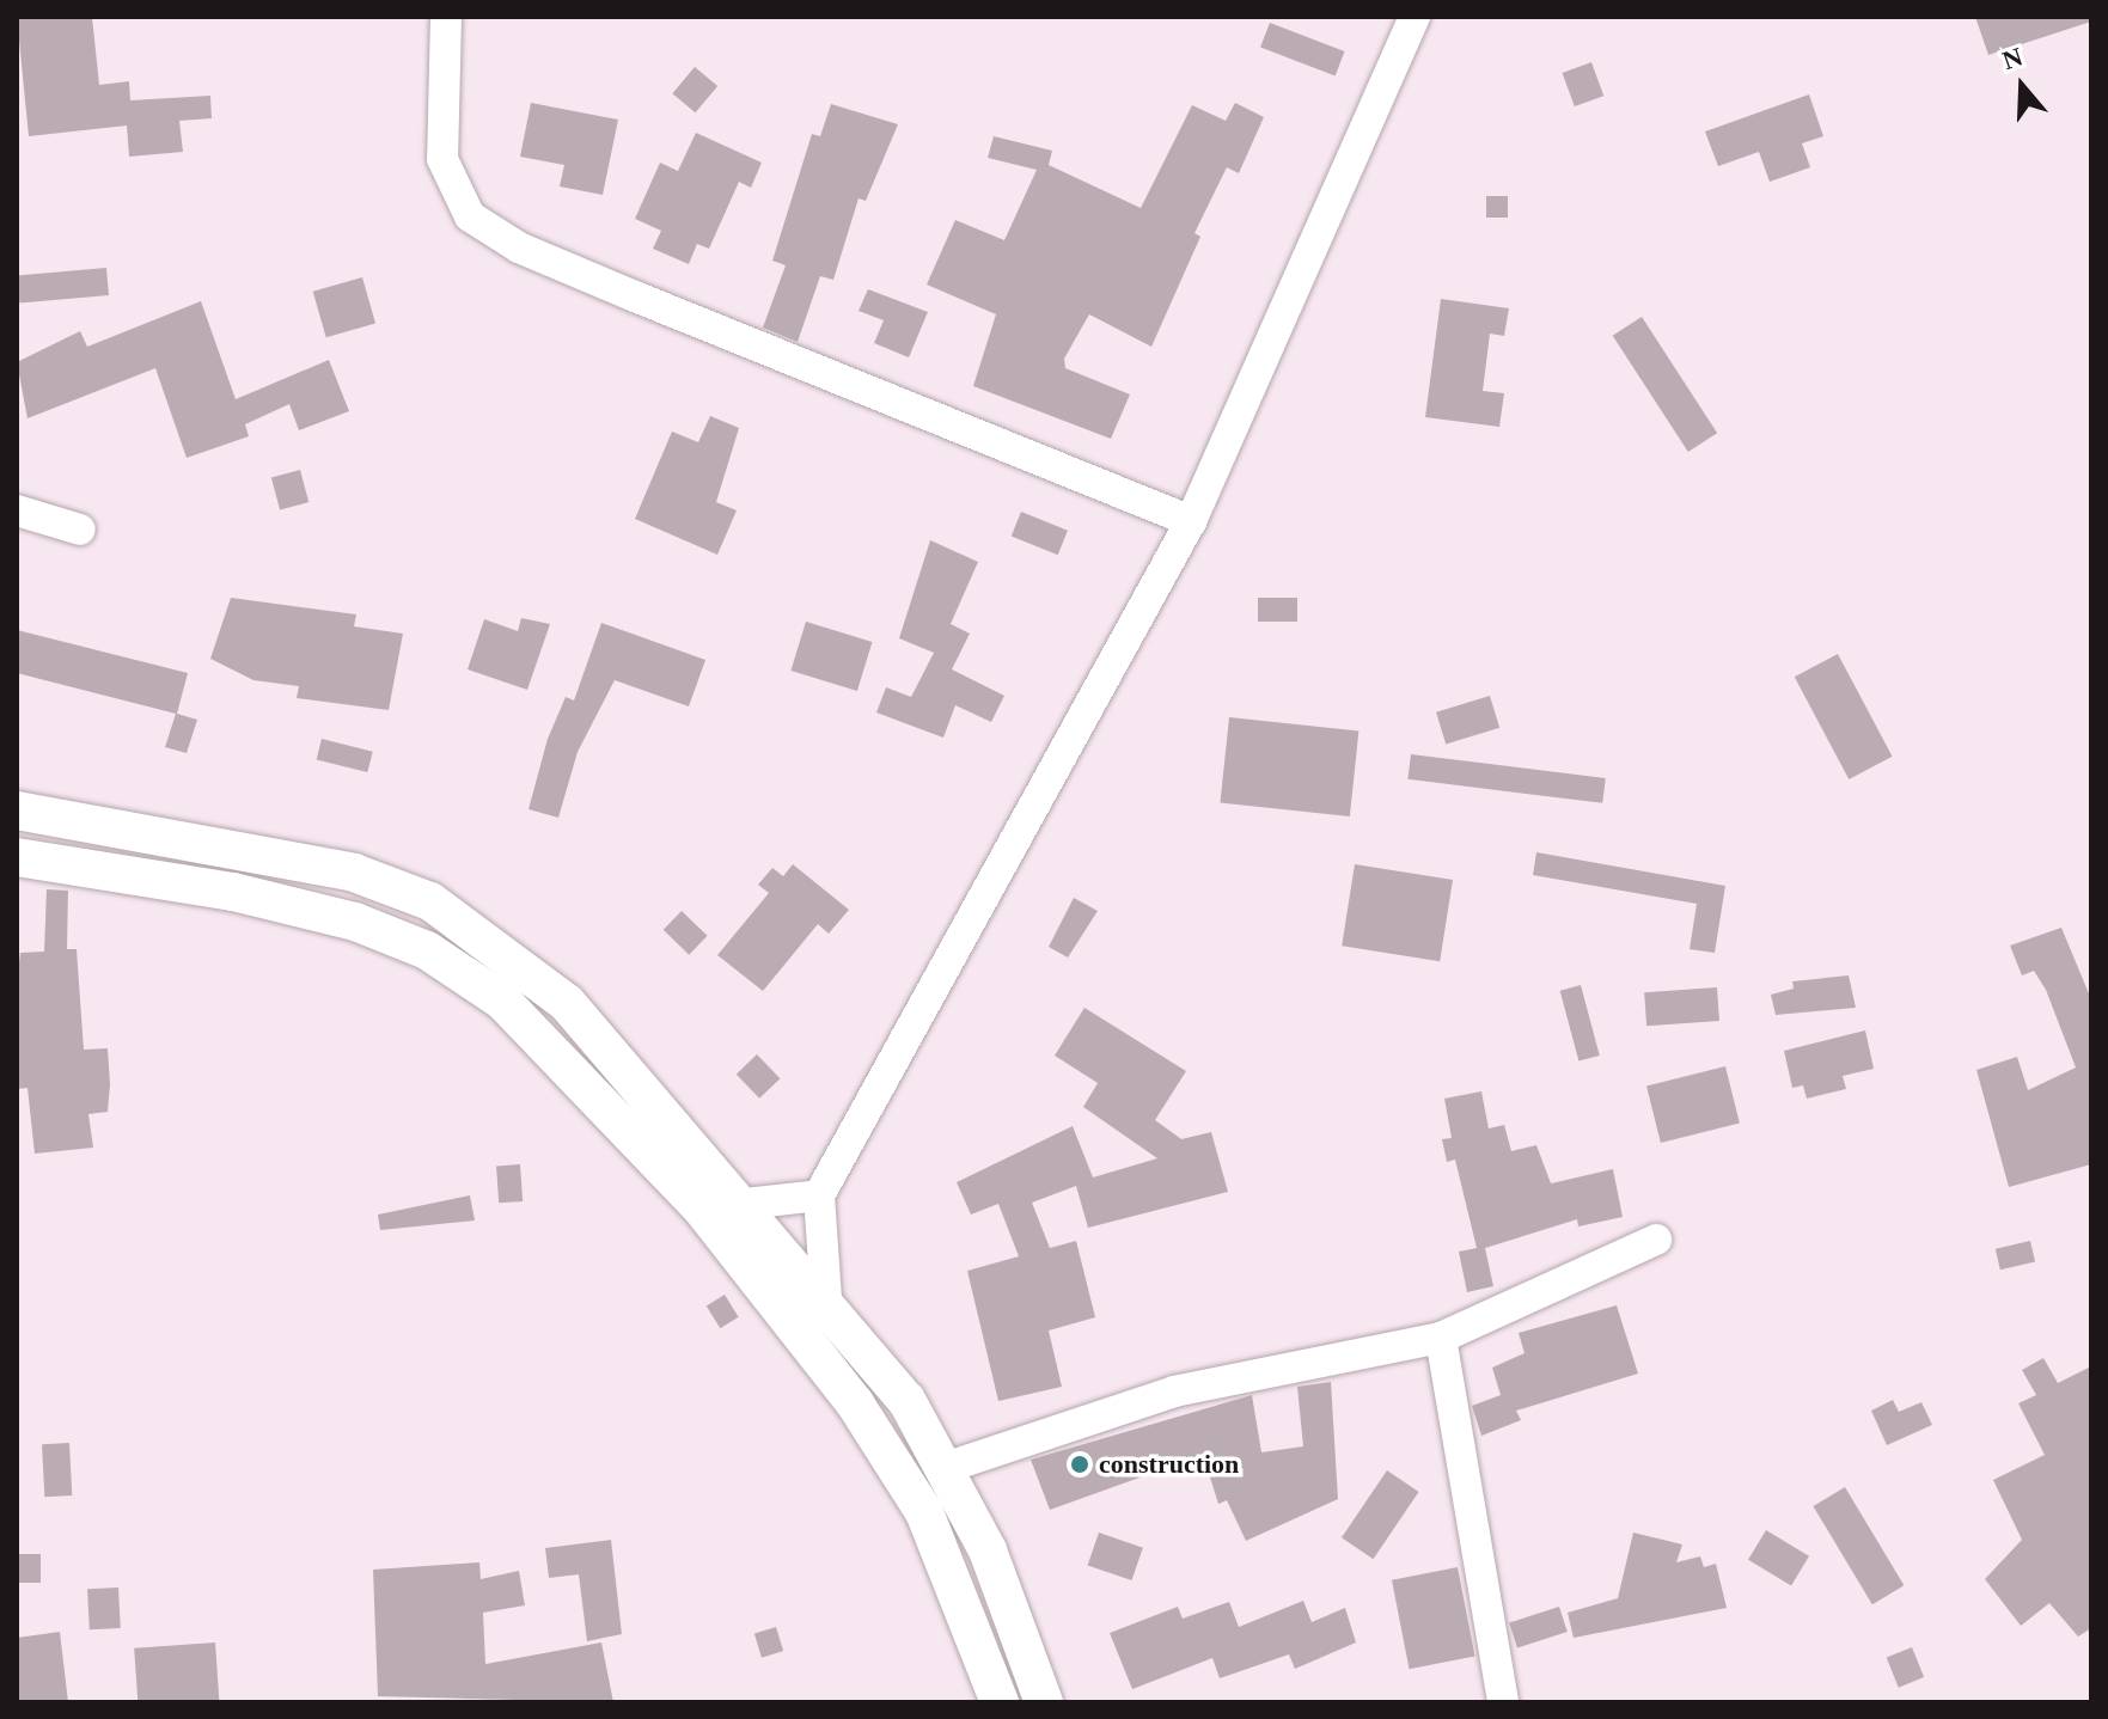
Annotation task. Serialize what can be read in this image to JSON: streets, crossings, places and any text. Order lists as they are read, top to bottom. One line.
{"places":["construction"],"north":"top"}
